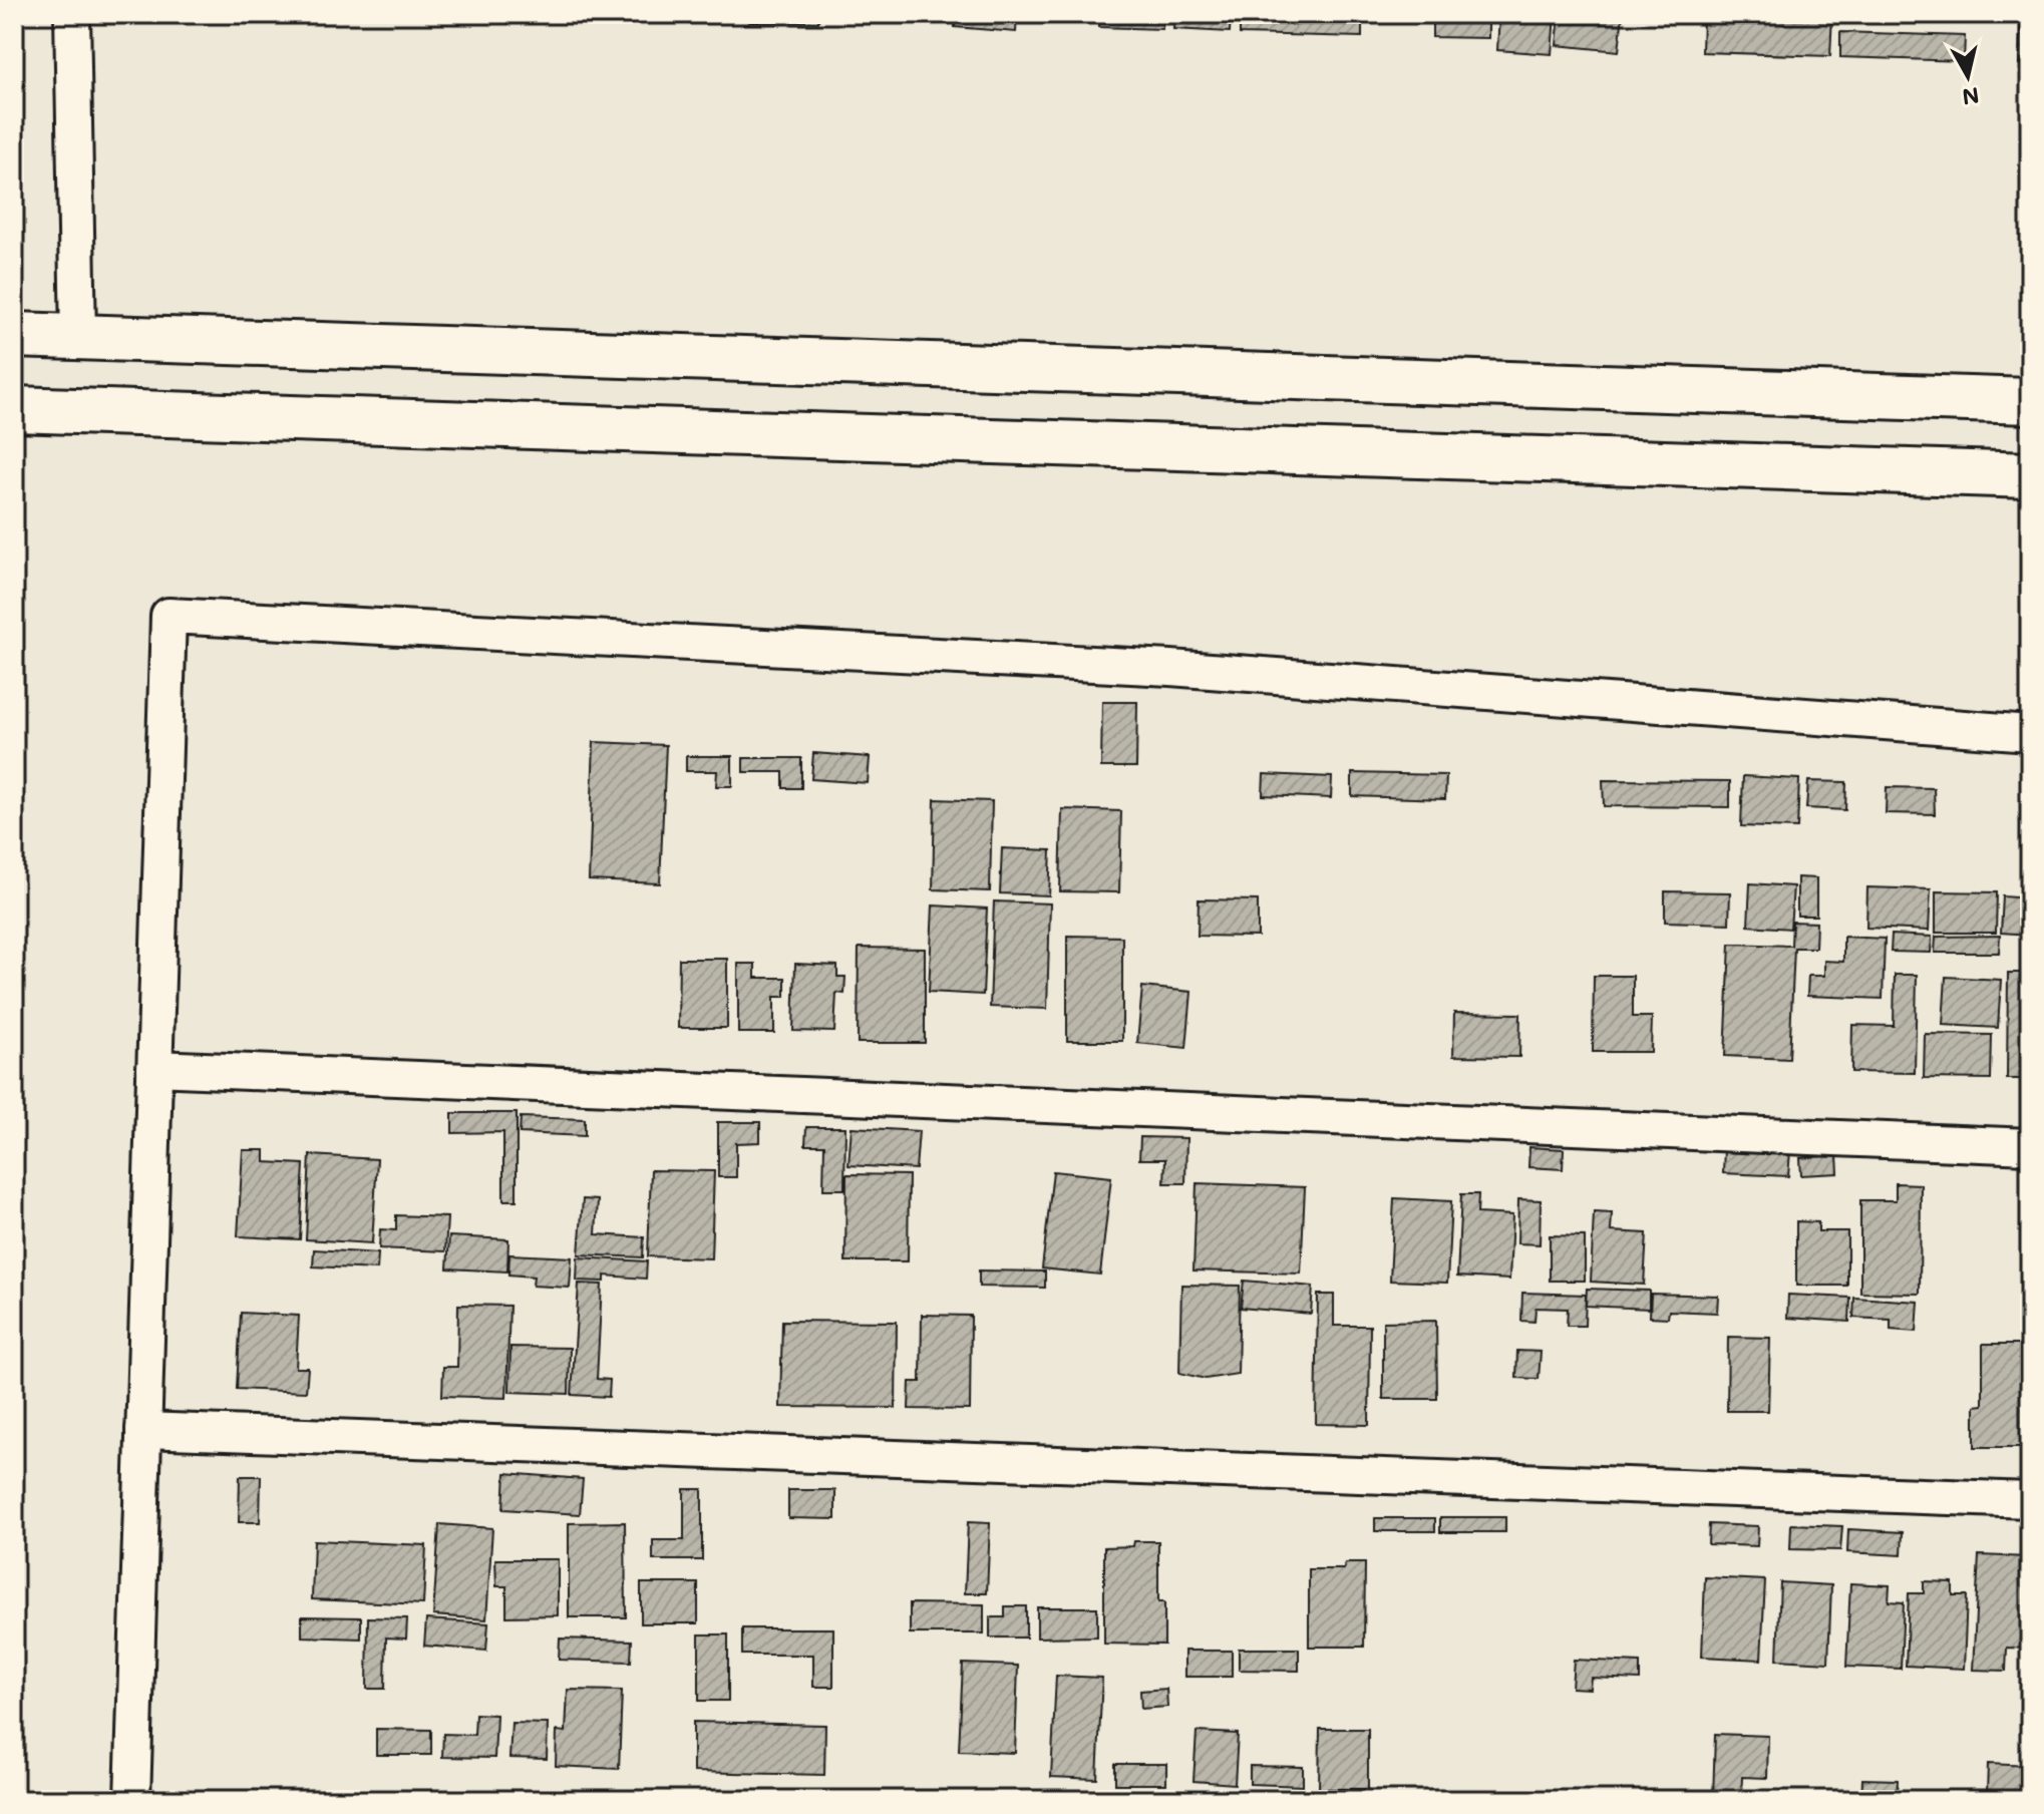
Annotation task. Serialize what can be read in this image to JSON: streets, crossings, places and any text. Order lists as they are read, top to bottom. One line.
{"north":"bottom"}
